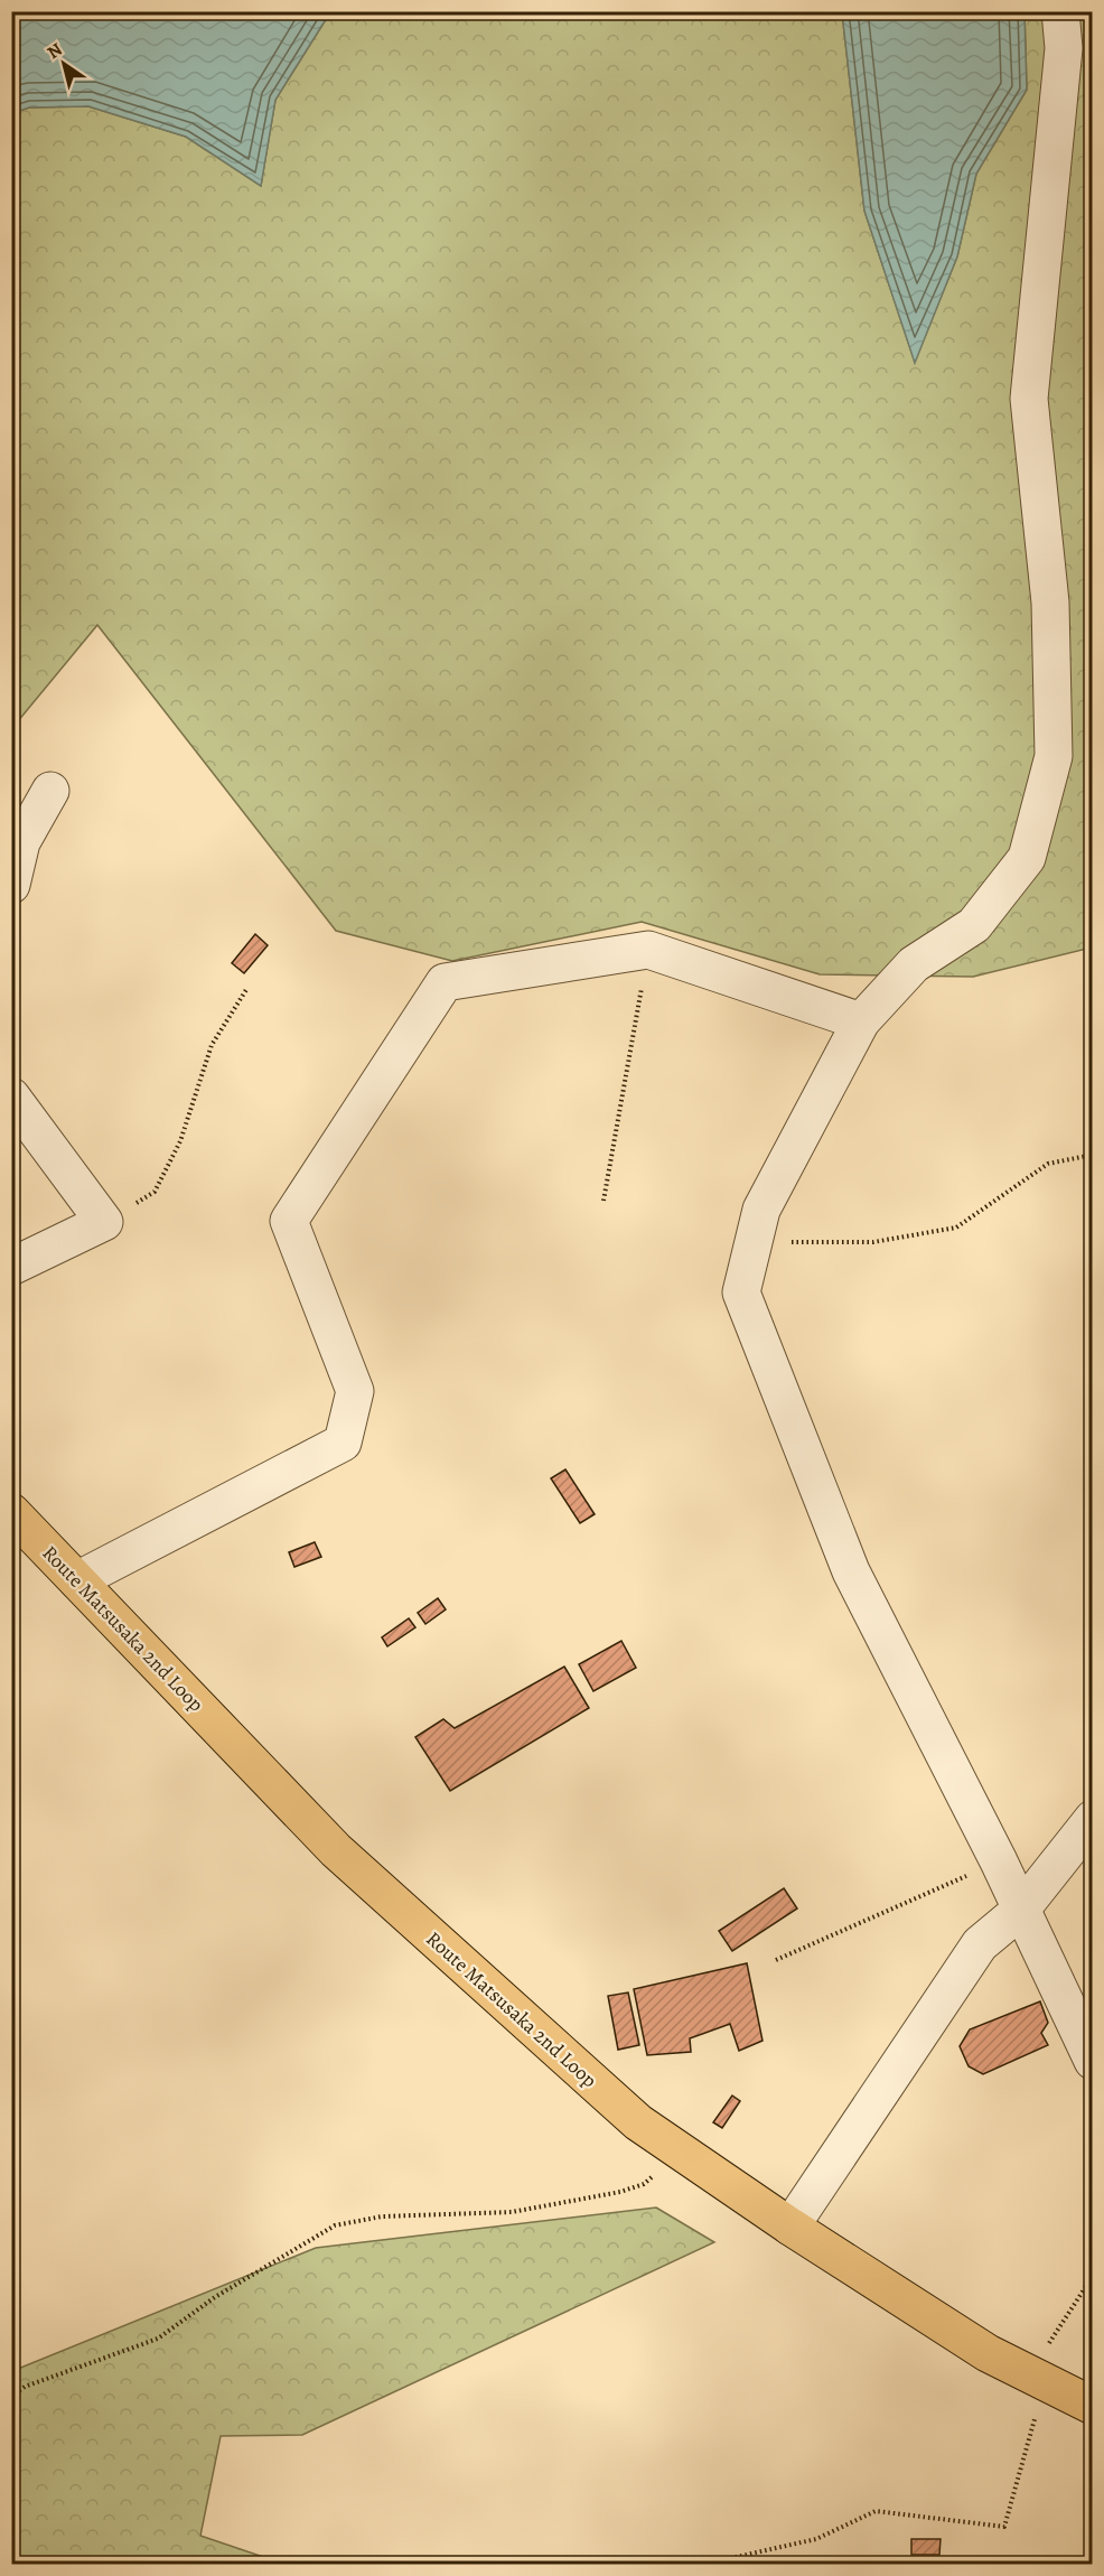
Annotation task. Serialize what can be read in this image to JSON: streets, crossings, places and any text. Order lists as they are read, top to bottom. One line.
{"streets":{"main road":["Route Matsusaka 2nd Loop"]},"north":"top left"}
